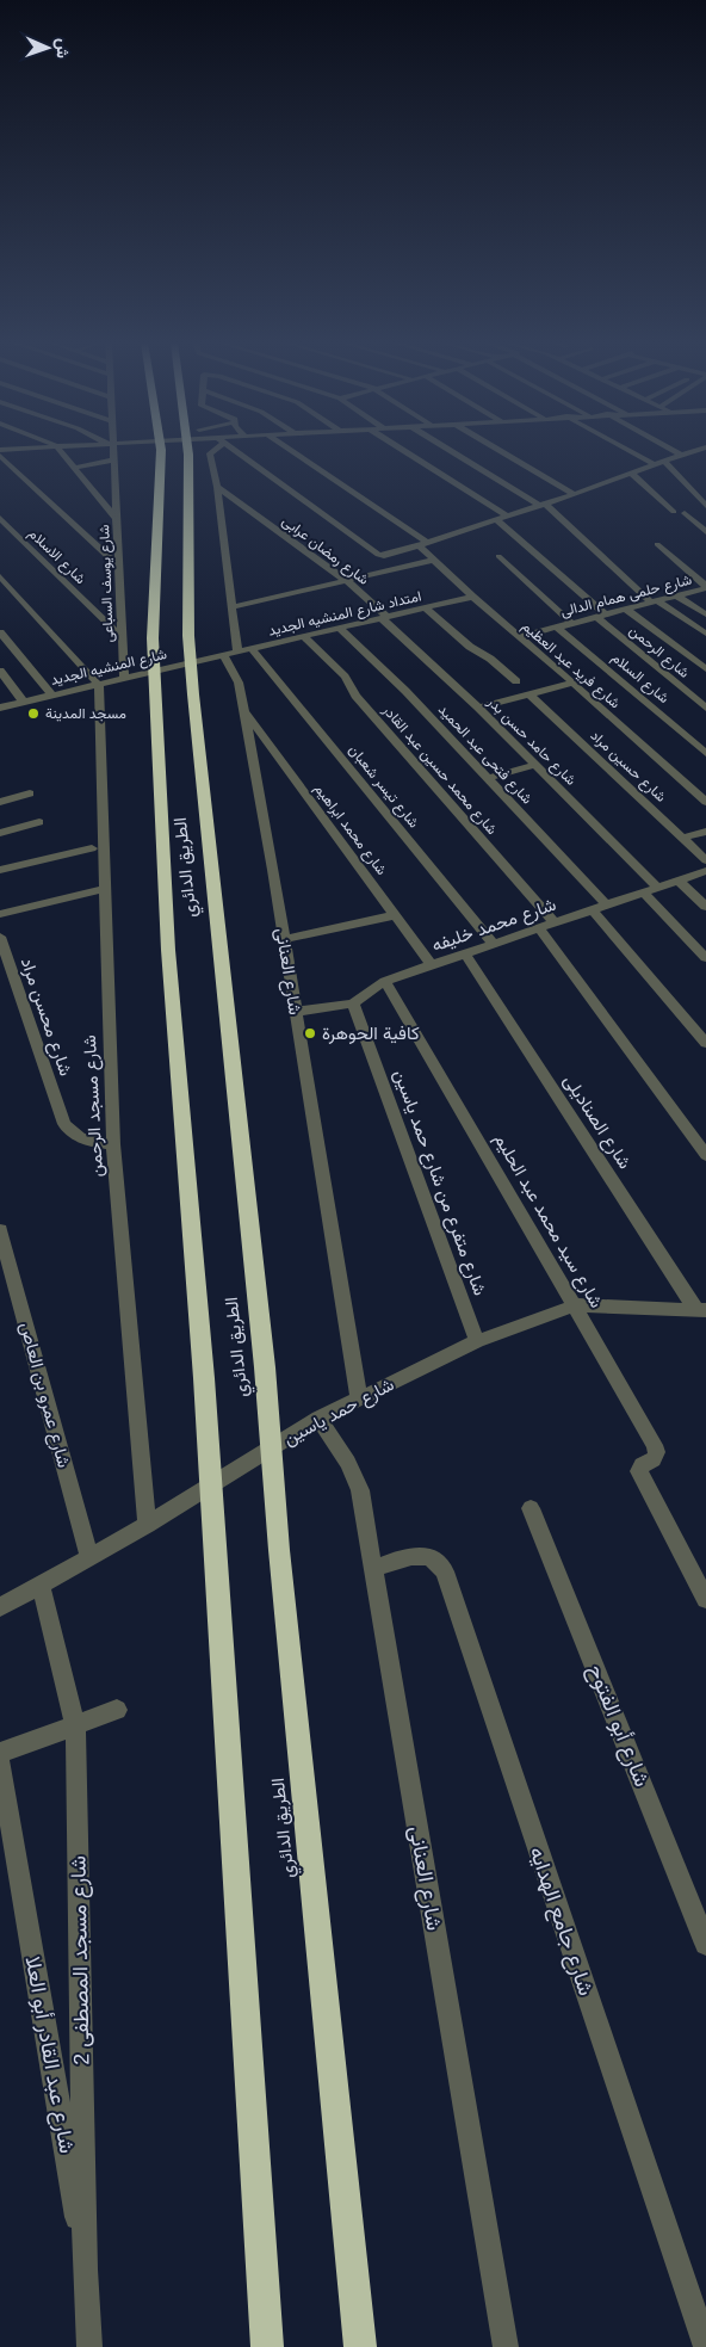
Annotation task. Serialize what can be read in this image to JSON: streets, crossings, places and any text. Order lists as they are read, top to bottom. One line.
{"streets":{"highway":["الطريق الدائري"],"street":["شارع رمضان عرابى","شارع الاسلام","شارع يوسف السباعى","شارع حلمى همام الدالى","امتداد شارع المنشيه الجديد","شارع الرحمن","شارع فريد عبد العظيم","شارع المنشيه الجديد","شارع السلام","شارع حامد حسن بدر","شارع فتحى عبد الحميد","شارع حسين مراد","شارع محمد حسين عبد القادر","شارع تيسر شعبان","شارع محمد ابراهيم","شارع محمد خليفه","شارع العنانى","شارع محسن مراد","شارع مسجد الرحمن","شارع الصناديلى","شارع متفرع من شارع حمد ياسين","شارع سيد محمد عبد الحليم","شارع عمرو بن العاص","شارع حمد ياسين","شارع أبو الفتوح","شارع جامع الهدايه","شارع مسجد المصطفى 2","شارع عبد القادر أبو العلا"]},"crossings":[["شارع رمضان عرابى","امتداد شارع المنشيه الجديد"],["شارع رمضان عرابى","شارع حامد حسن بدر"],["شارع الاسلام","شارع يوسف السباعى"],["شارع يوسف السباعى","شارع المنشيه الجديد"],["شارع حلمى همام الدالى","شارع الرحمن"],["شارع حلمى همام الدالى","شارع فريد عبد العظيم"],["شارع حلمى همام الدالى","شارع السلام"],["امتداد شارع المنشيه الجديد","شارع فريد عبد العظيم"],["امتداد شارع المنشيه الجديد","شارع المنشيه الجديد"],["امتداد شارع المنشيه الجديد","شارع حامد حسن بدر"],["امتداد شارع المنشيه الجديد","شارع فتحى عبد الحميد"],["امتداد شارع المنشيه الجديد","شارع محمد حسين عبد القادر"],["امتداد شارع المنشيه الجديد","شارع تيسر شعبان"],["امتداد شارع المنشيه الجديد","شارع العنانى"],["شارع المنشيه الجديد","شارع العنانى"],["شارع المنشيه الجديد","شارع مسجد الرحمن"],["شارع حامد حسن بدر","شارع محمد خليفه"],["شارع فتحى عبد الحميد","شارع محمد خليفه"],["شارع محمد حسين عبد القادر","شارع محمد خليفه"],["شارع تيسر شعبان","شارع محمد خليفه"],["شارع محمد ابراهيم","شارع محمد خليفه"],["شارع محمد ابراهيم","شارع العنانى"],["شارع محمد خليفه","شارع العنانى"],["شارع محمد خليفه","شارع الصناديلى"],["شارع محمد خليفه","شارع متفرع من شارع حمد ياسين"],["شارع محمد خليفه","شارع سيد محمد عبد الحليم"],["شارع العنانى","شارع حمد ياسين"],["شارع العنانى","شارع جامع الهدايه"],["شارع محسن مراد","شارع مسجد الرحمن"],["شارع مسجد الرحمن","شارع حمد ياسين"],["شارع الصناديلى","شارع حمد ياسين"],["شارع متفرع من شارع حمد ياسين","شارع حمد ياسين"],["شارع سيد محمد عبد الحليم","شارع حمد ياسين"],["شارع عمرو بن العاص","شارع حمد ياسين"],["شارع حمد ياسين","شارع مسجد المصطفى 2"],["شارع مسجد المصطفى 2","شارع عبد القادر أبو العلا"]],"places":["مسجد المدينة","كافية الحوهرة"],"north":"right"}
